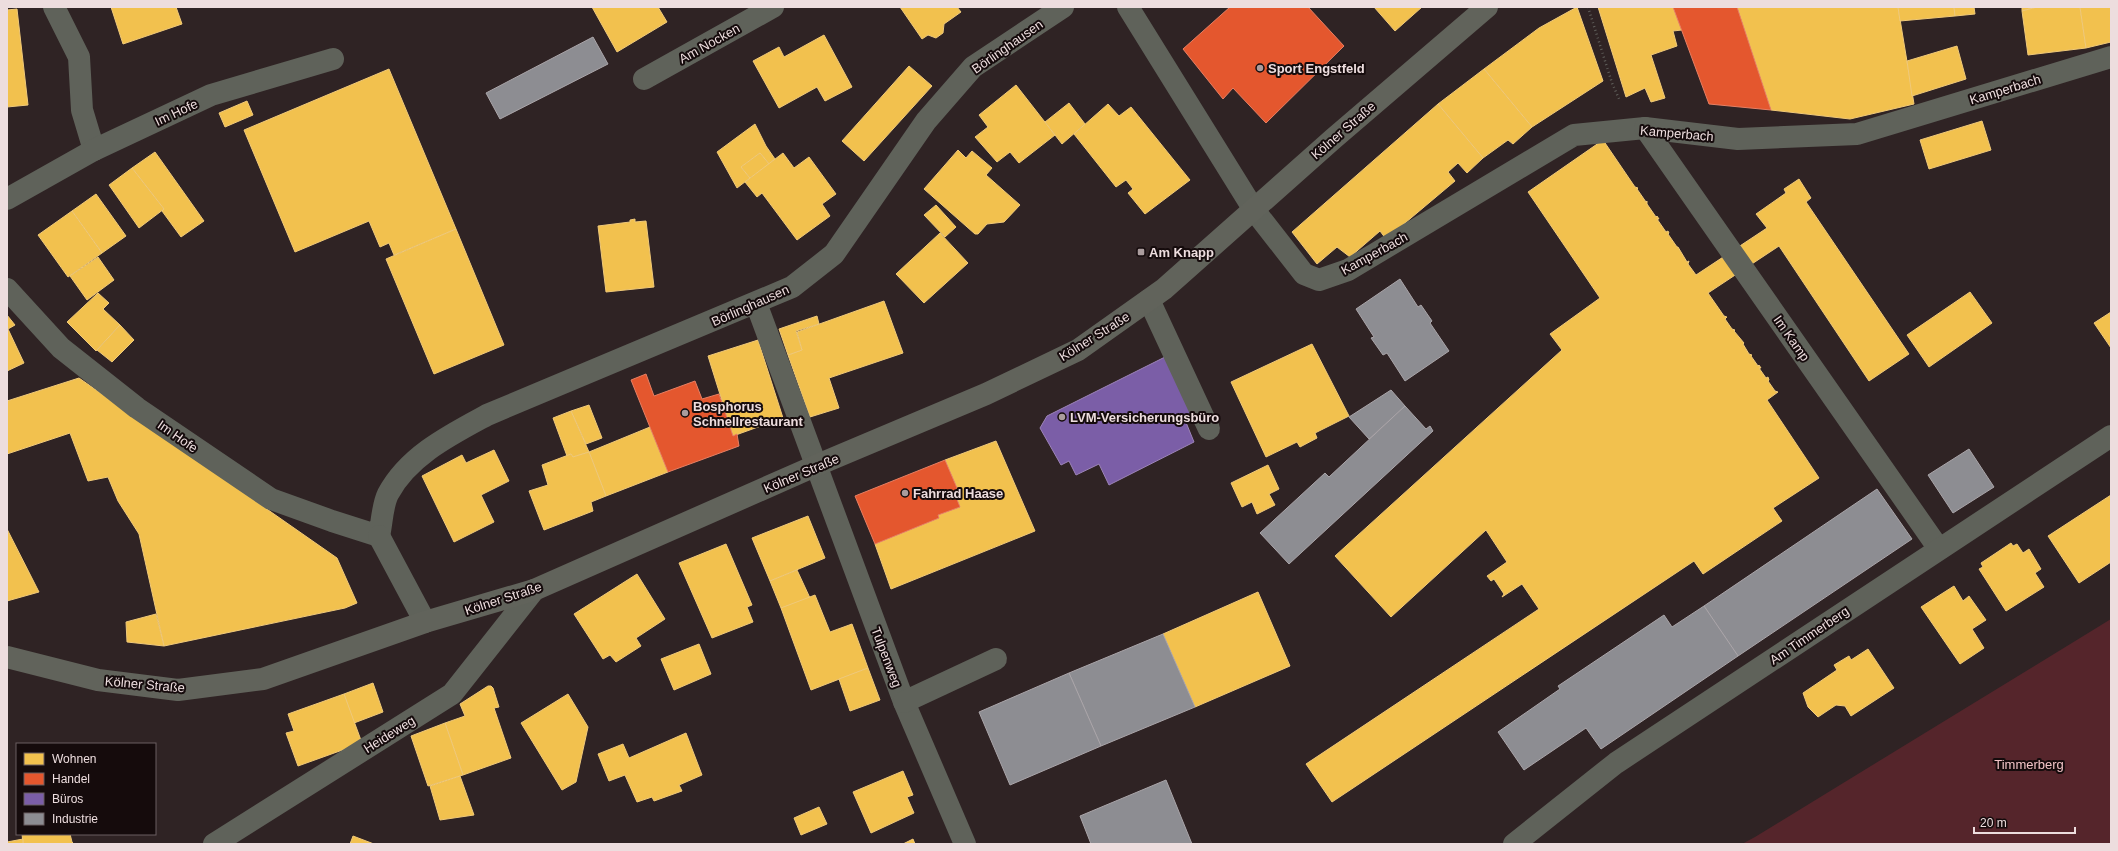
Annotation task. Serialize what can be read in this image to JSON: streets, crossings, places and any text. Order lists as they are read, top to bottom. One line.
{"streets":{"main road":["Kölner Straße"],"street":["Am Nocken","Börlinghausen","Kamperbach","Im Hofe","Im Kamp","Am Timmerberg","Tulpenweg","Heideweg"]},"crossings":[["Börlinghausen","Im Hofe"],["Börlinghausen","Tulpenweg"],["Kamperbach","Kölner Straße"],["Kamperbach","Im Kamp"],["Kölner Straße","Tulpenweg"],["Kölner Straße","Heideweg"],["Im Kamp","Am Timmerberg"]],"parks":["Timmerberg"],"places":{"other":["Sport Engstfeld","Bosphorus Schnellrestaurant","LVM-Versicherungsbüro","Fahrrad Haase"],"transit":["Am Knapp"]},"legend":["Wohnen","Handel","Büros","Industrie"],"scale_bar":"20 m"}
